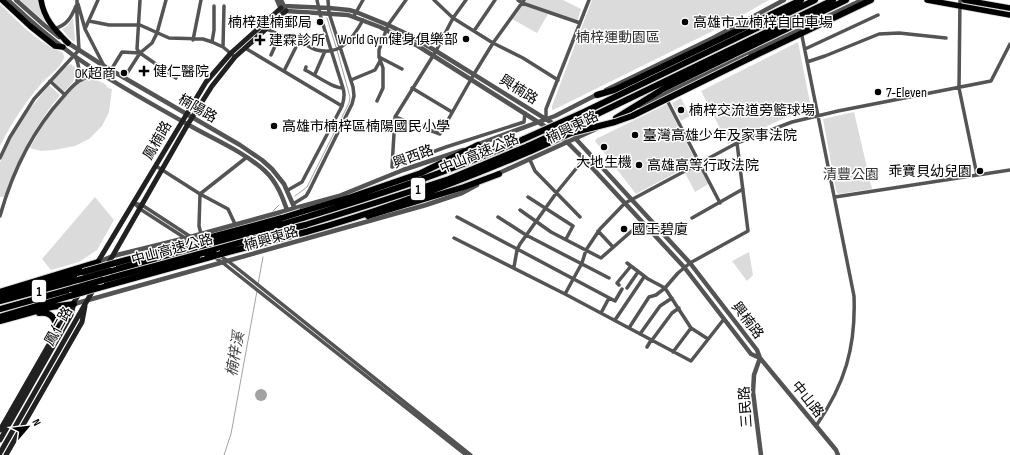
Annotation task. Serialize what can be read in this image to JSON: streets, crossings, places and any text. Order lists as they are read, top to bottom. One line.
{"streets":{"highway":["中山高速公路","1"],"main road":["鳳楠路","鳳仁路"],"street":["興楠路","楠陽路","楠興東路","興西路","中山路","三民路"]},"crossings":[["興楠路","楠興東路"],["興楠路","興西路"],["興楠路","中山路"],["興楠路","三民路"],["楠陽路","楠興東路"],["楠陽路","鳳楠路"],["楠陽路","興西路"],["楠興東路","鳳楠路"],["楠興東路","鳳仁路"],["鳳楠路","興西路"],["鳳楠路","鳳仁路"],["中山高速公路","興西路"],["中山路","三民路"]],"water":["楠梓溪"],"parks":["楠梓運動園區","清豐公園"],"places":{"other":["楠梓建楠郵局","高雄市立楠梓自由車場","World Gym健身俱樂部","OK超商","7-Eleven","楠梓交流道旁籃球場","高雄市楠梓區楠陽國民小學","臺灣高雄少年及家事法院","大地生機","高雄高等行政法院","乖寶貝幼兒園","國王碧廈"],"health":["建霖診所","健仁醫院"]},"north":"top right"}
